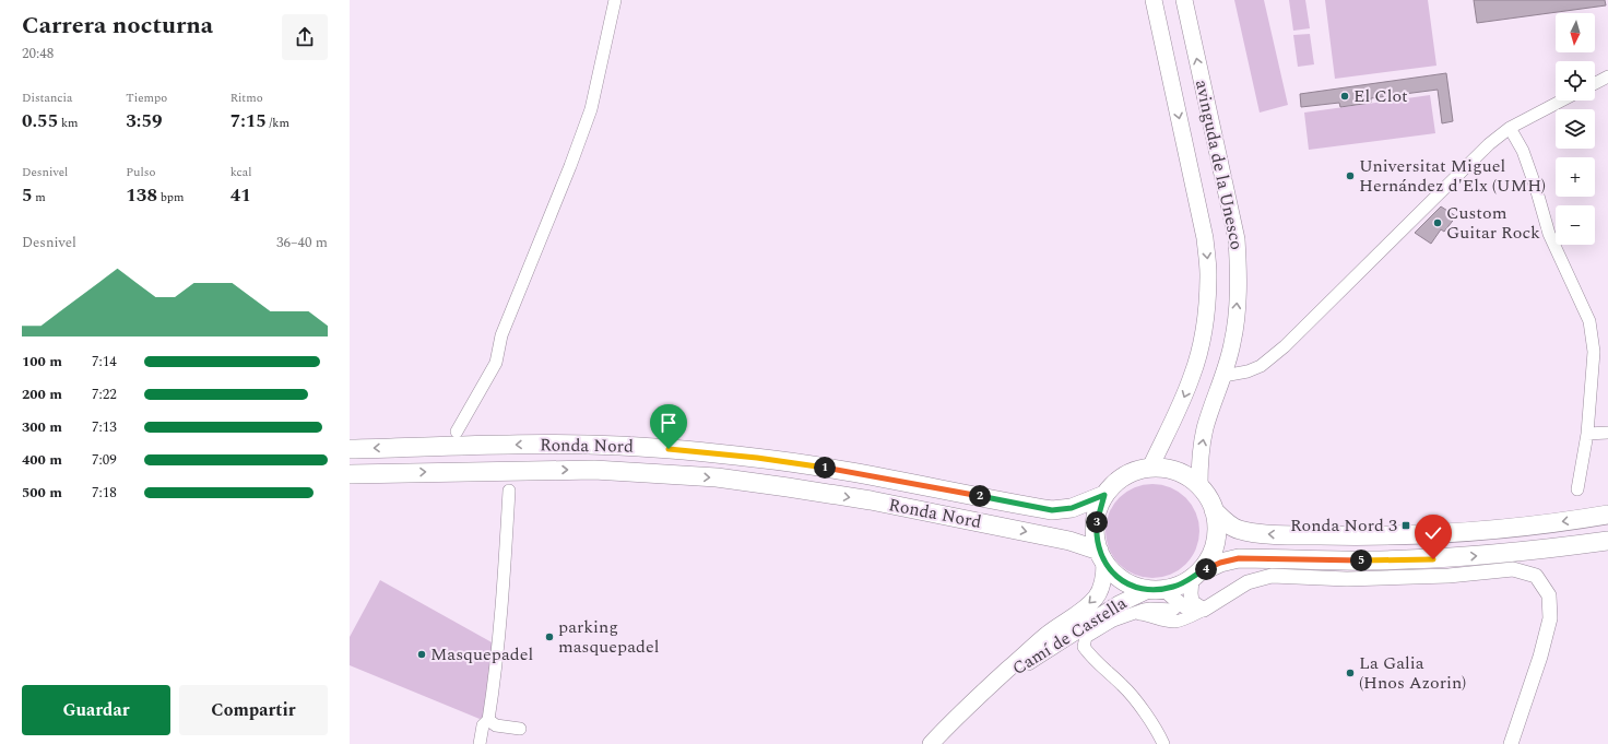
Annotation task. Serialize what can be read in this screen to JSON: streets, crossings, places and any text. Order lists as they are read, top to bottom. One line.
{"streets":{"main road":["avinguda de la Unesco","Ronda Nord","Camí de Castella"]},"crossings":[["avinguda de la Unesco","Ronda Nord"],["avinguda de la Unesco","Camí de Castella"],["Ronda Nord","Camí de Castella"]],"places":{"other":["El Clot","Universitat Miguel Hernández d'Elx (UMH)","Custom Guitar Rock","parking masquepadel","Masquepadel","La Galia (Hnos Azorin)"],"transit":["Ronda Nord 3"]},"north":"bottom","page":{"heading":["Carrera nocturna","20:48"],"map_buttons":["+","−"],"stats":[["Distancia","0.55 km"],["Tiempo","3:59"],["Ritmo","7:15 /km"],["Desnivel","5 m"],["Pulso","138 bpm"],["kcal","41"]],"chart":["Desnivel","36–40 m"],"list":[{"name":"100 m","note":"7:14"},{"name":"200 m","note":"7:22"},{"name":"300 m","note":"7:13"},{"name":"400 m","note":"7:09"},{"name":"500 m","note":"7:18"}],"pins":["1","2","3","5","4"],"buttons":["Guardar","Compartir"]}}
